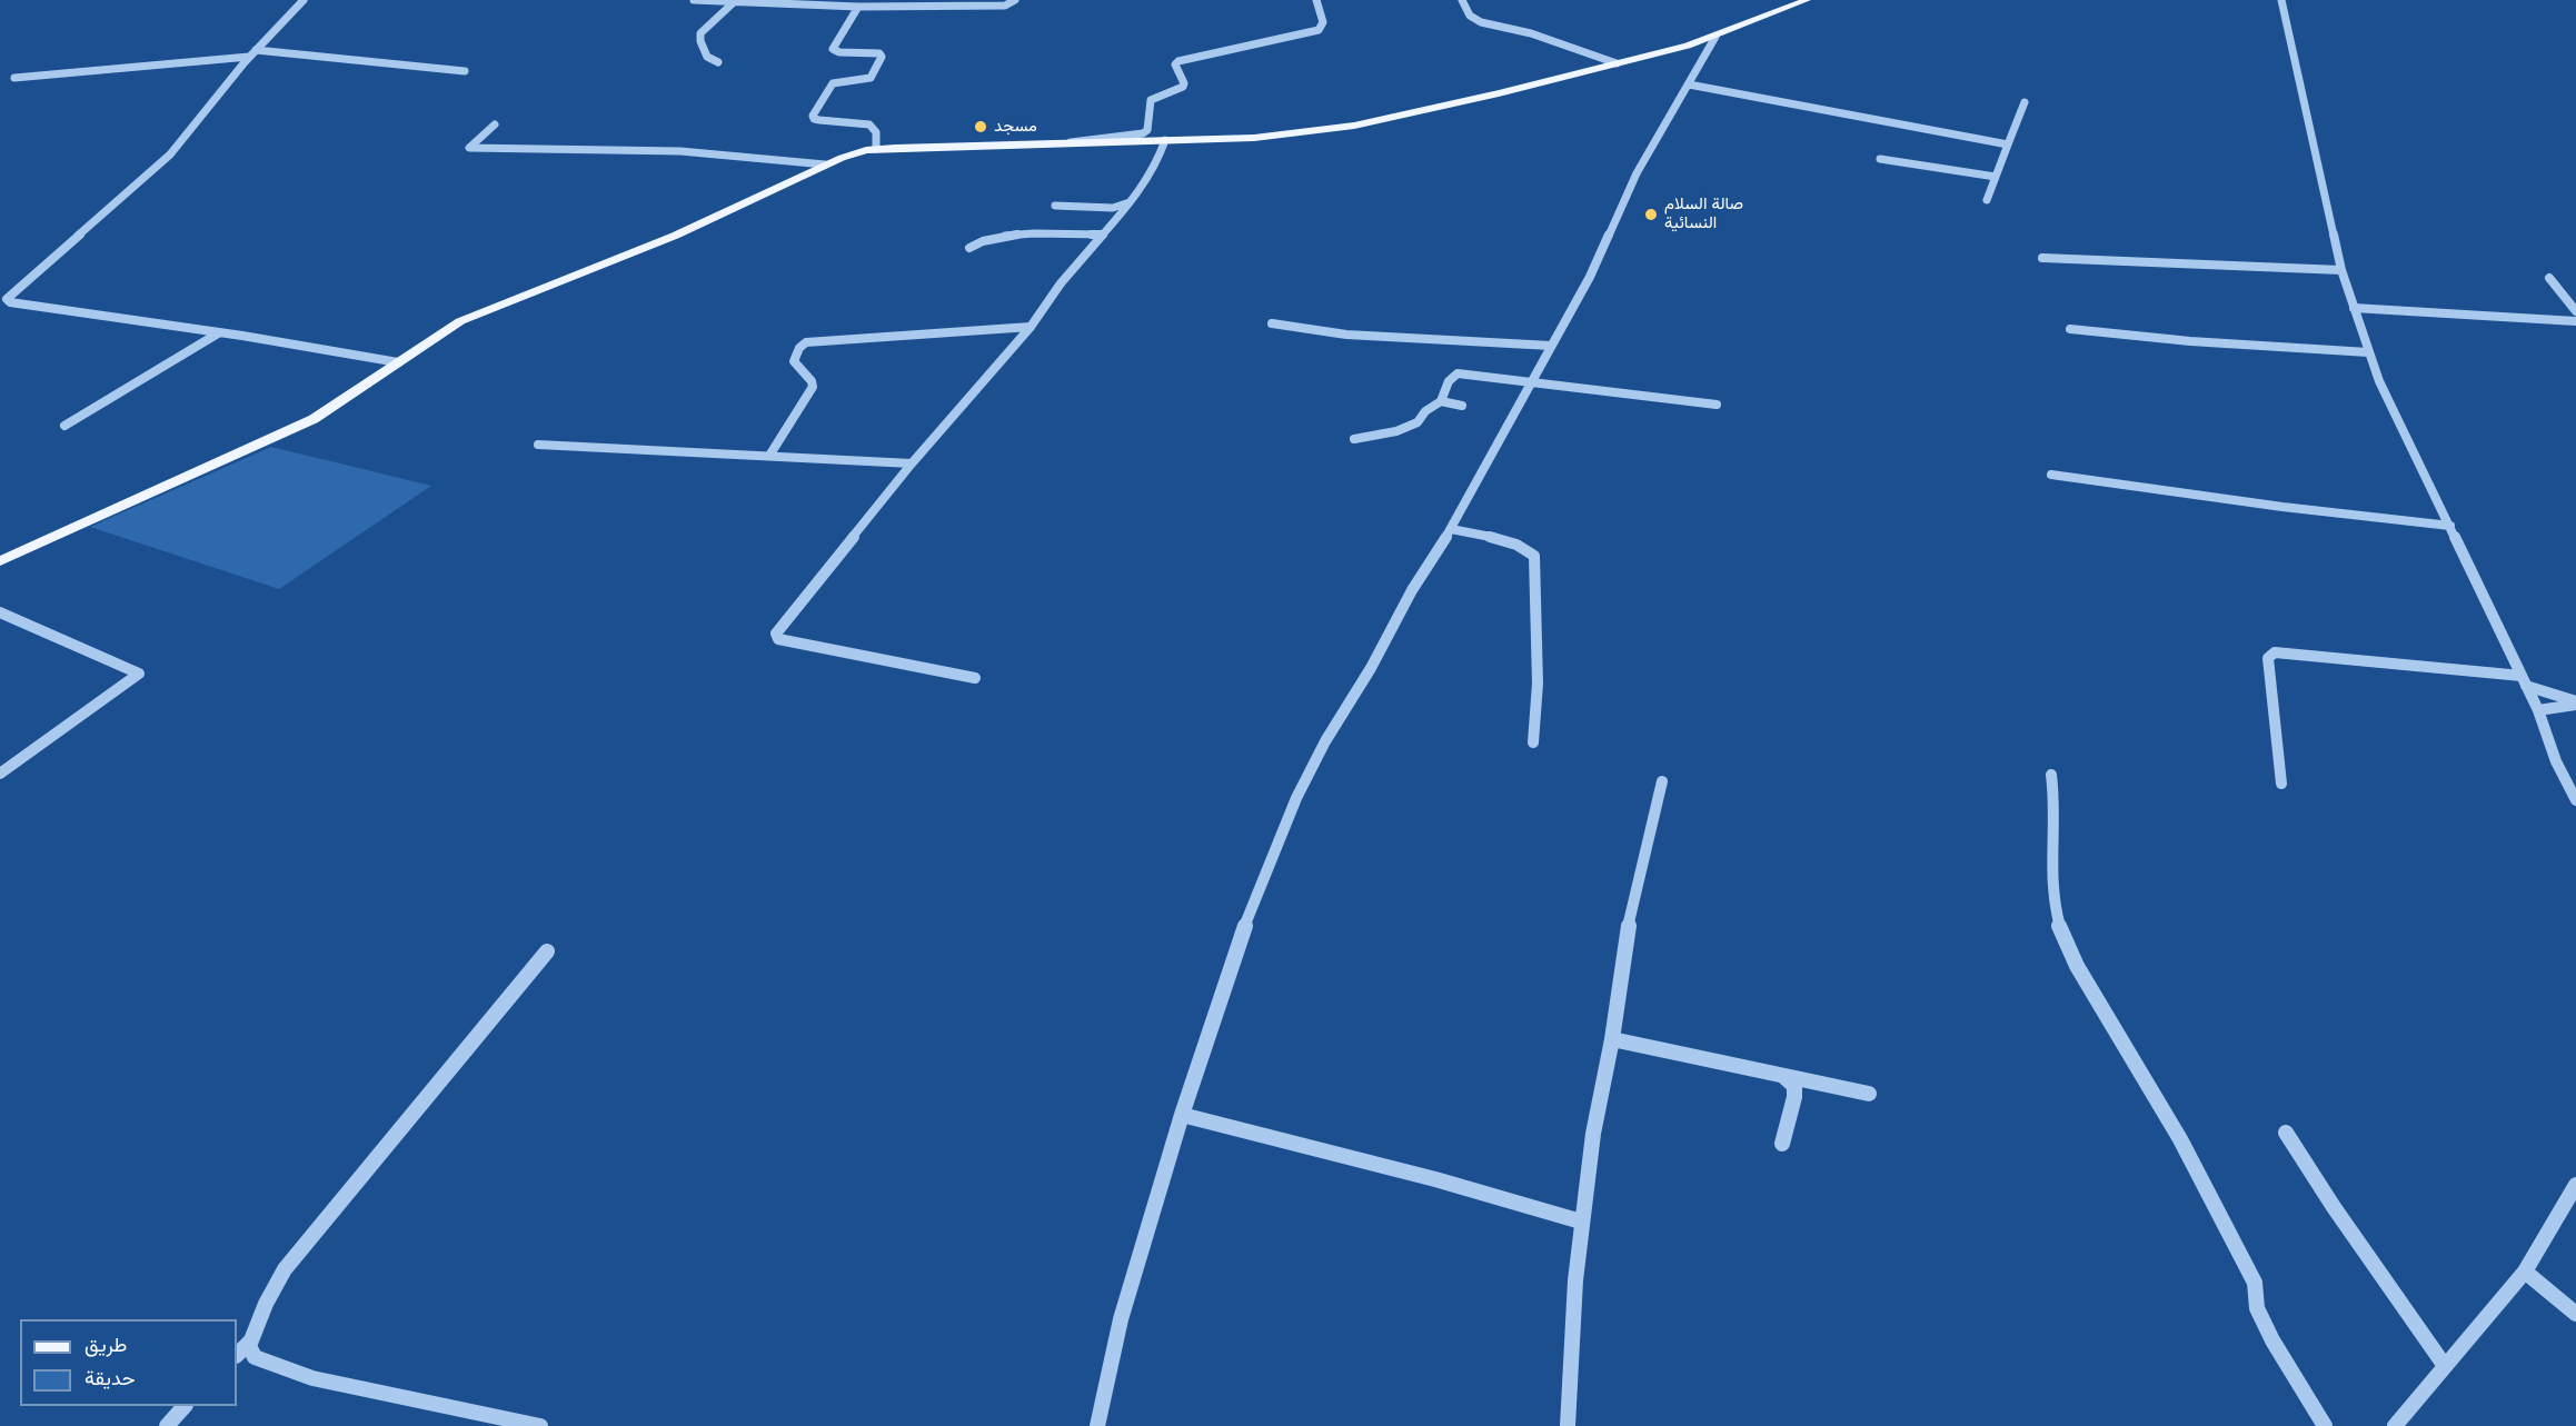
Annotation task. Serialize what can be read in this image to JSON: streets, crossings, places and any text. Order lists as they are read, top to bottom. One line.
{"places":["مسجد","صالة السلام النسائية"],"legend":["طريق","حديقة"]}
